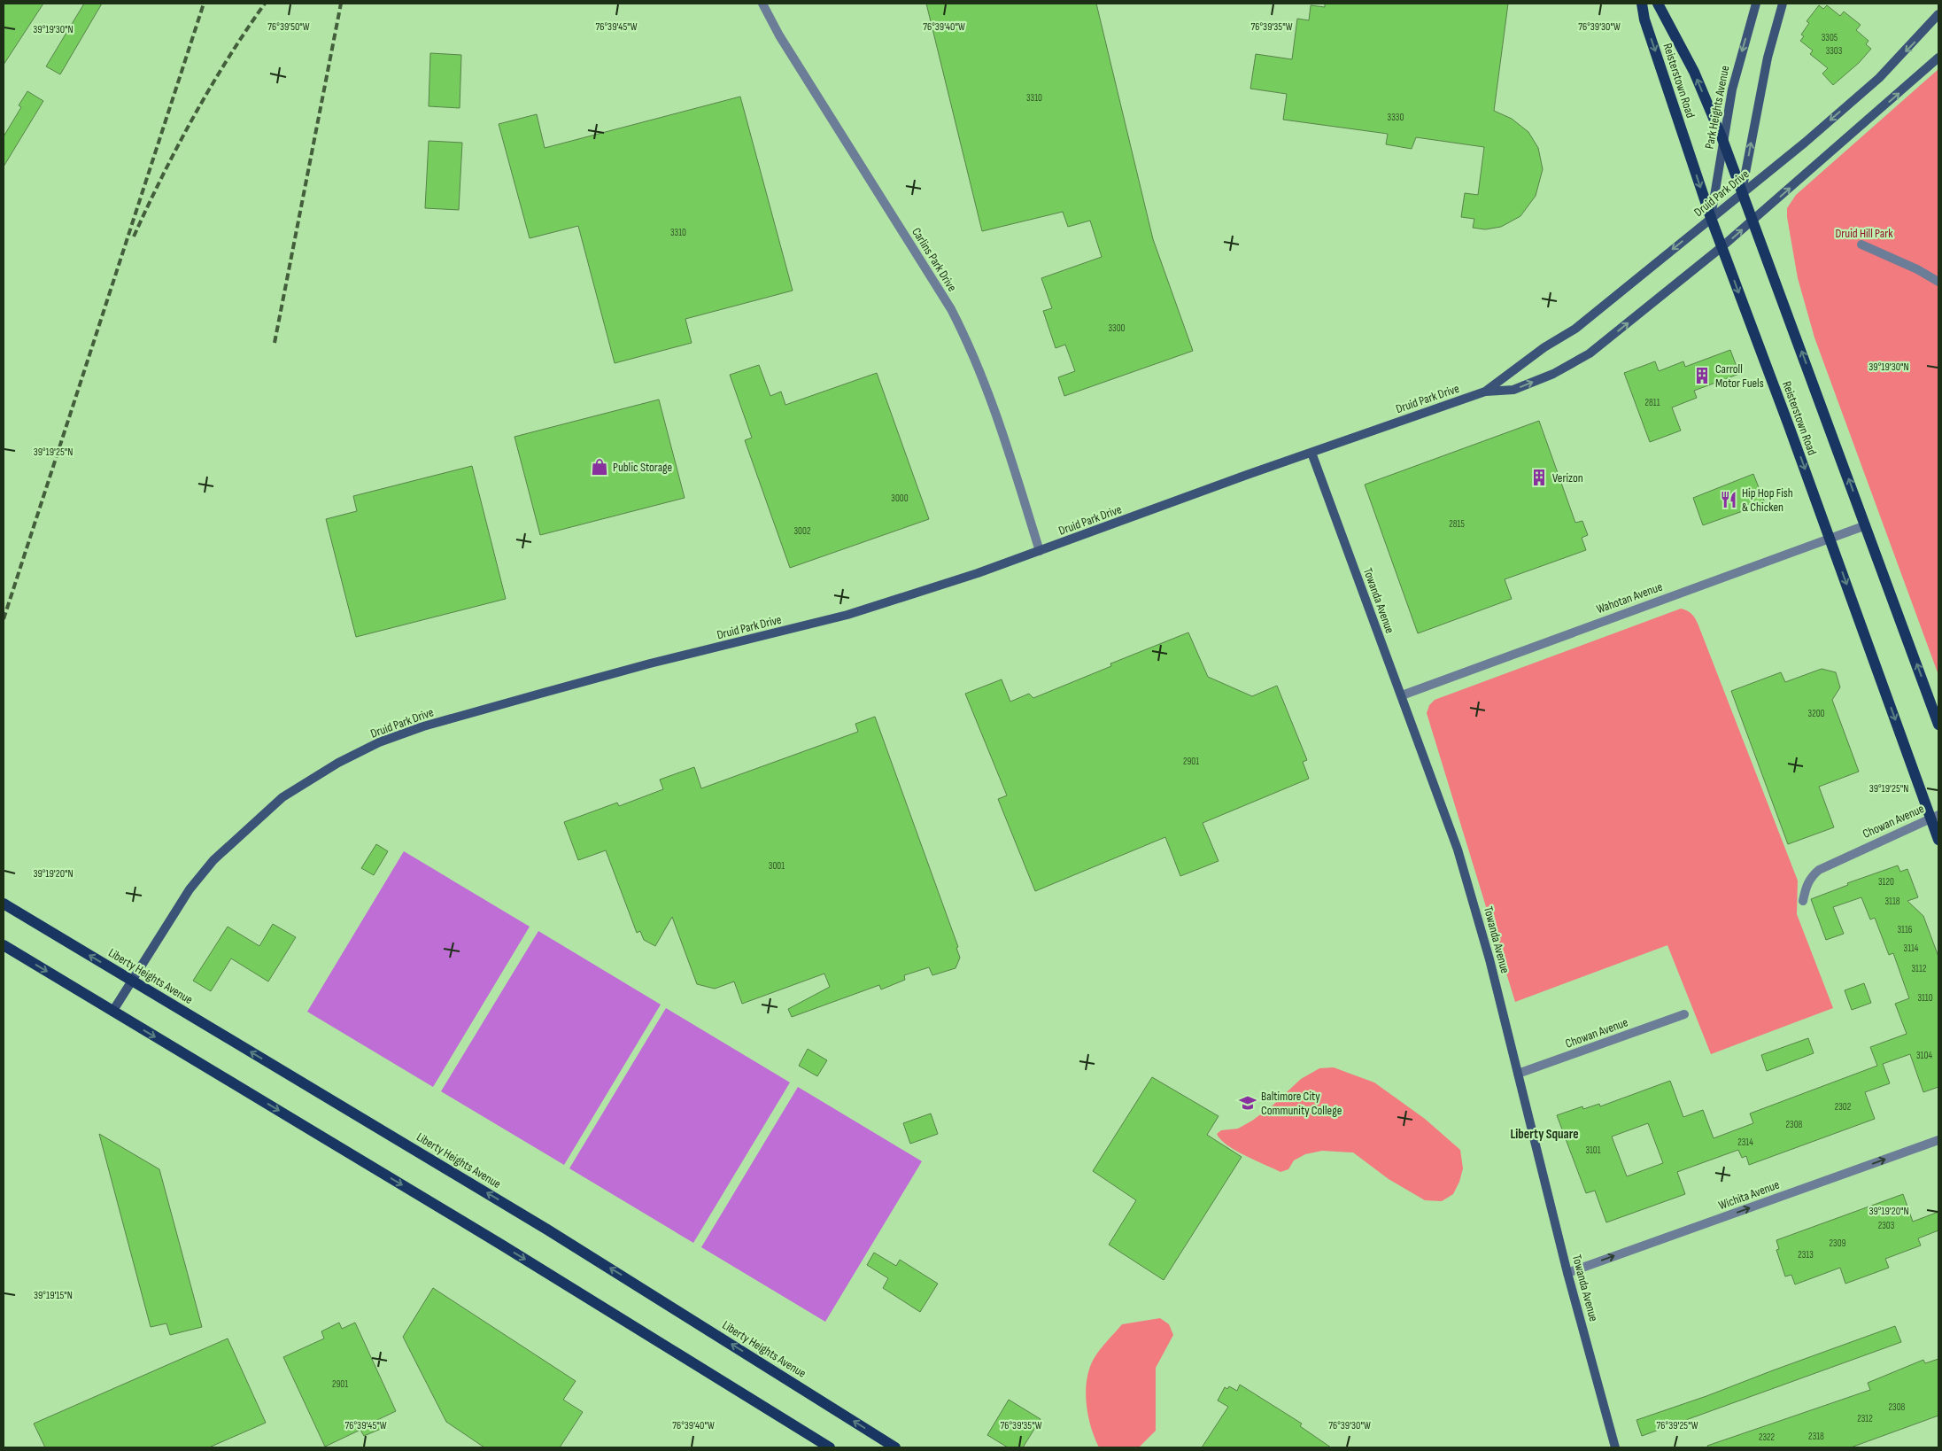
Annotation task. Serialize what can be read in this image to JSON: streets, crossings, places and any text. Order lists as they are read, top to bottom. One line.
{"streets":{"main road":["Reisterstown Road","Park Heights Avenue","Druid Park Drive","Towanda Avenue","Liberty Heights Avenue"],"street":["Carlins Park Drive","Wahotan Avenue","Chowan Avenue","Wichita Avenue"]},"crossings":[["Reisterstown Road","Park Heights Avenue"],["Reisterstown Road","Druid Park Drive"],["Reisterstown Road","Wahotan Avenue"],["Reisterstown Road","Chowan Avenue"],["Park Heights Avenue","Druid Park Drive"],["Druid Park Drive","Carlins Park Drive"],["Druid Park Drive","Towanda Avenue"],["Druid Park Drive","Liberty Heights Avenue"],["Wahotan Avenue","Towanda Avenue"],["Towanda Avenue","Chowan Avenue"],["Towanda Avenue","Wichita Avenue"]],"one_way":["Wichita Avenue"],"districts":["Liberty Square"],"parks":["Druid Hill Park"],"places":{"building":["Carroll Motor Fuels","Verizon"],"shop":["Public Storage"],"restaurant":["Hip Hop Fish & Chicken"],"school or university":["Baltimore City Community College"]},"house_numbers":["3305","3303","3310","3330","3310","3300","2811","3000","2815","3002","3200","2901","3001","3120","3118","3116","3114","3112","3110","3104","2302","2308","2314","3101","2303","2309","2313","2901","2308","2312","2318","2322"],"coordinates":["76°39'50\"W","76°39'45\"W","76°39'40\"W","76°39'35\"W","76°39'30\"W","39°19'30\"N","39°19'25\"N","39°19'20\"N","39°19'15\"N","76°39'25\"W"]}
